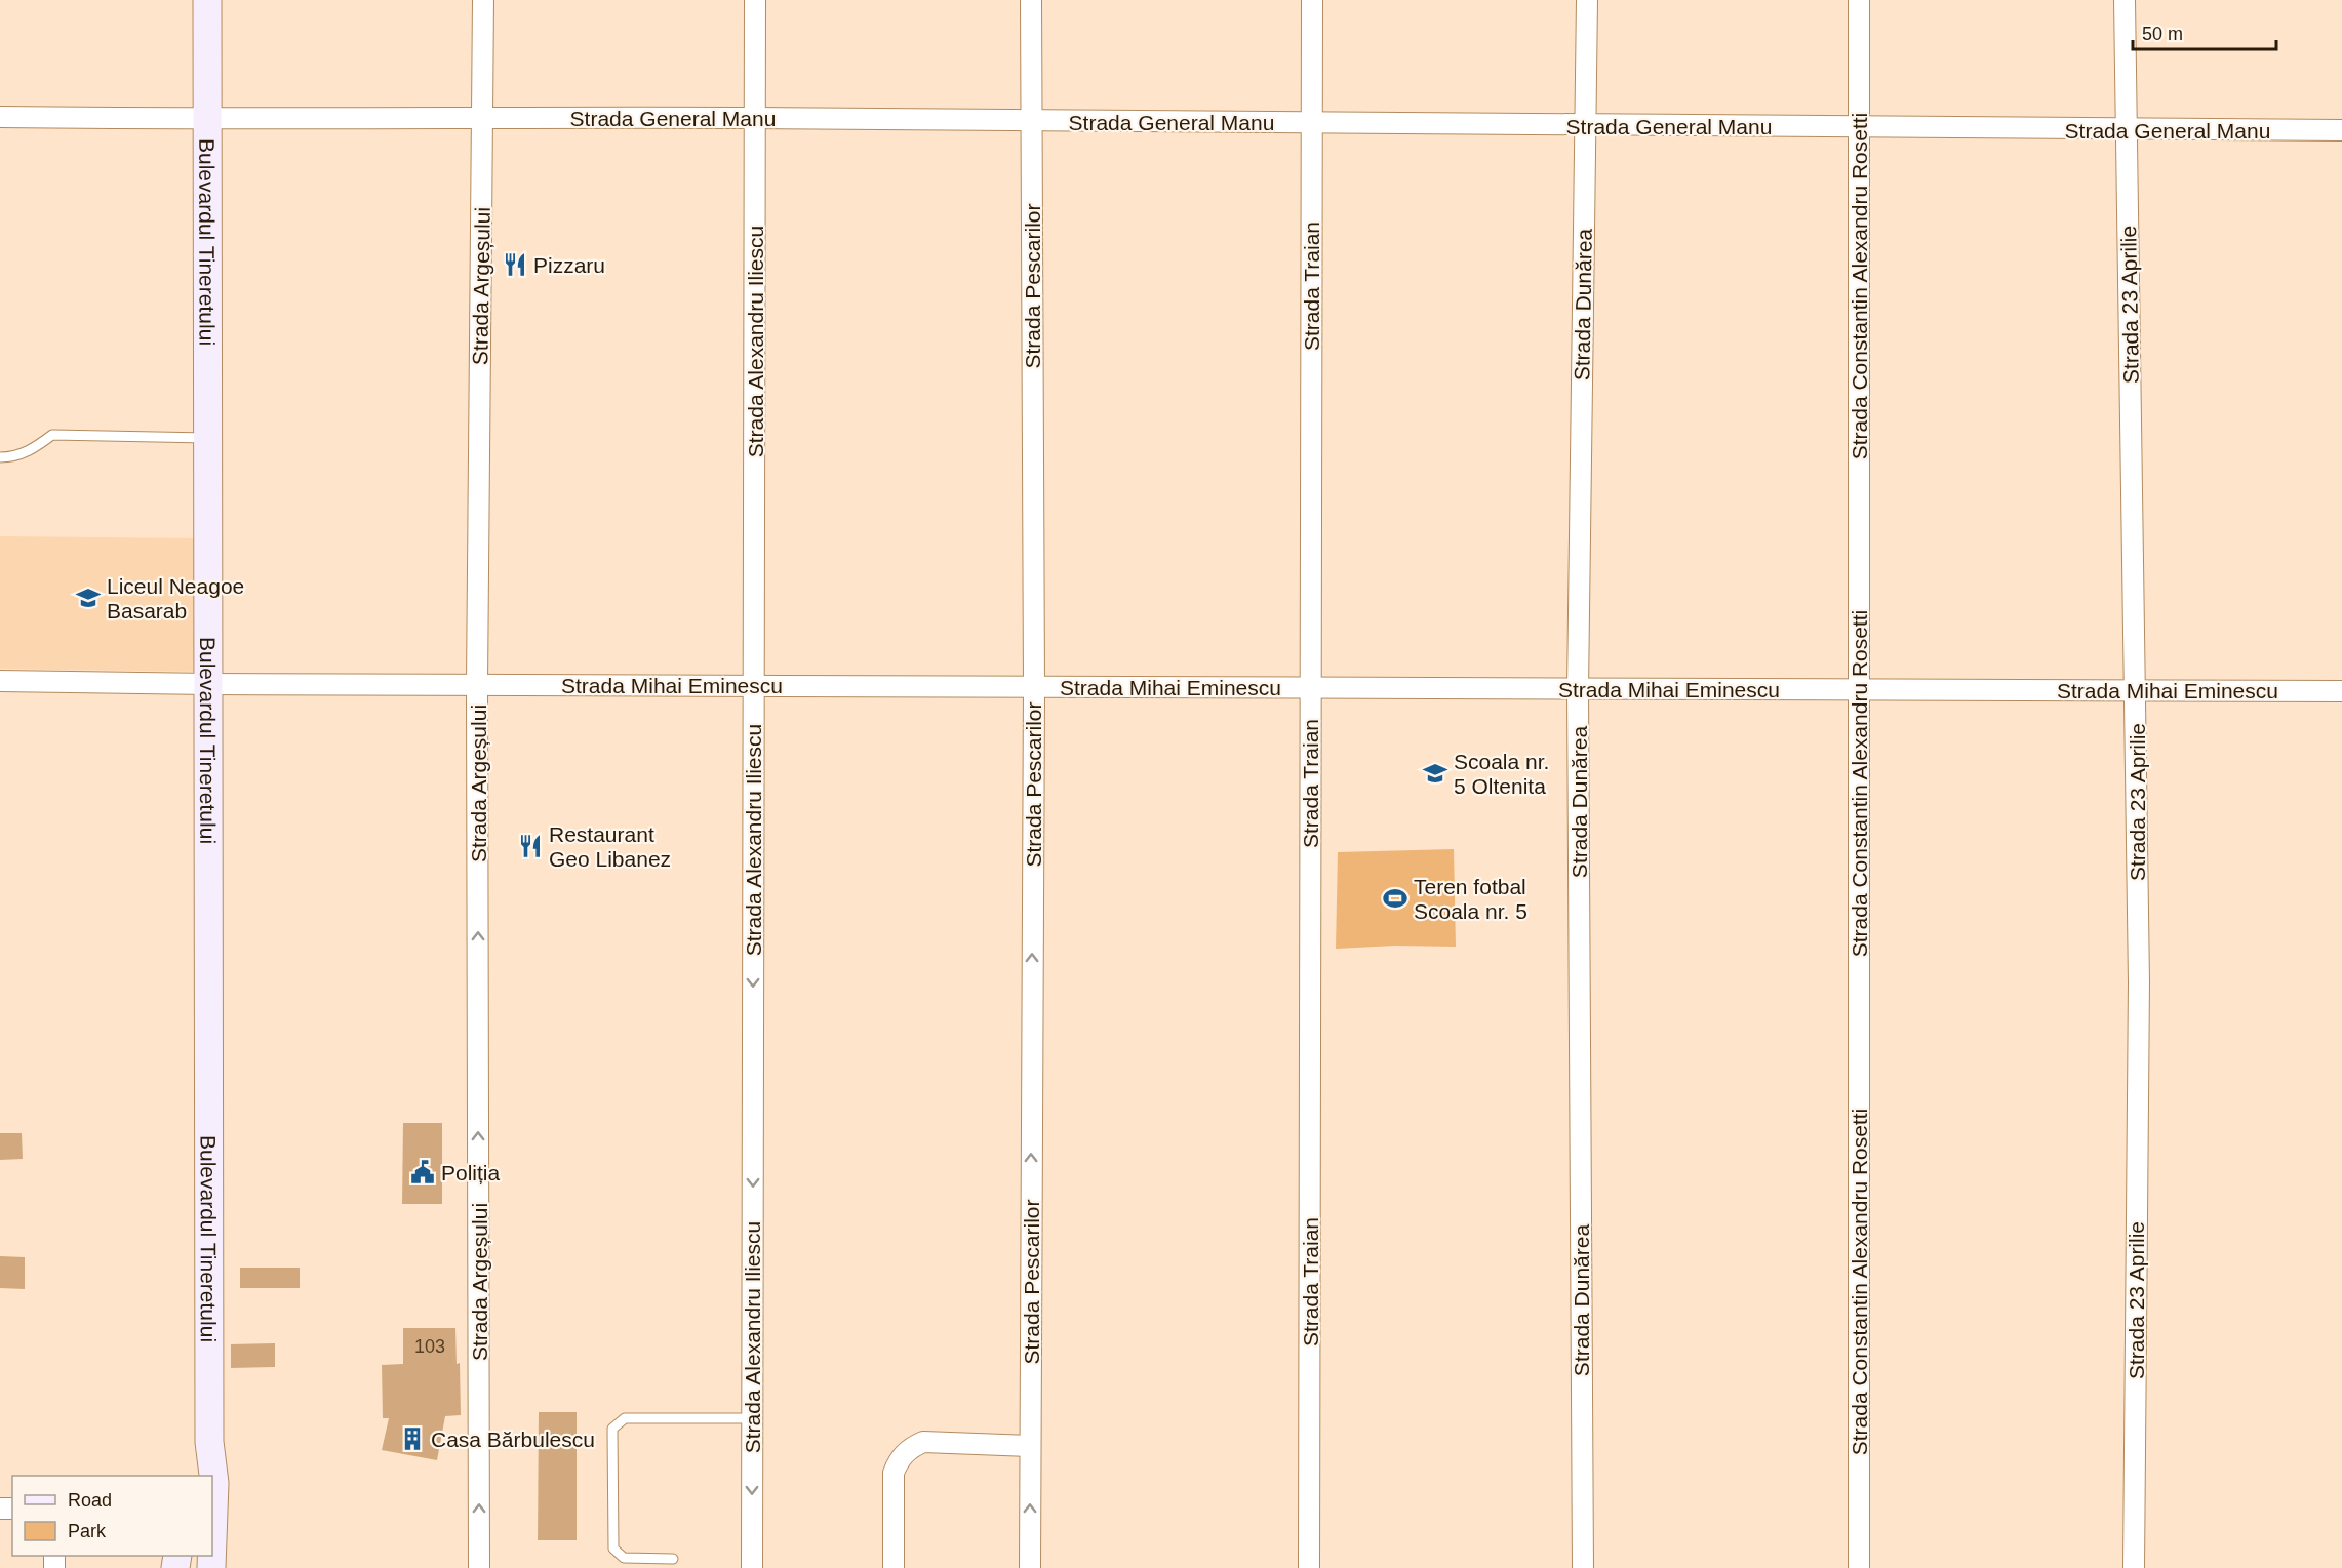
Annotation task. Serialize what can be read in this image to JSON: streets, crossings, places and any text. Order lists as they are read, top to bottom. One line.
{"streets":{"main road":["Bulevardul Tineretului"],"street":["Strada General Manu","Strada Argeșului","Strada Pescarilor","Strada Traian","Strada Constantin Alexandru Rosetti","Strada Dunărea","Strada 23 Aprilie","Strada Alexandru Iliescu","Strada Mihai Eminescu"]},"crossings":[["Strada General Manu","Bulevardul Tineretului"],["Strada General Manu","Strada Argeșului"],["Strada General Manu","Strada Pescarilor"],["Strada General Manu","Strada Traian"],["Strada General Manu","Strada Constantin Alexandru Rosetti"],["Strada General Manu","Strada Dunărea"],["Strada General Manu","Strada 23 Aprilie"],["Strada General Manu","Strada Alexandru Iliescu"],["Bulevardul Tineretului","Strada Mihai Eminescu"],["Strada Argeșului","Strada Mihai Eminescu"],["Strada Pescarilor","Strada Mihai Eminescu"],["Strada Traian","Strada Mihai Eminescu"],["Strada Constantin Alexandru Rosetti","Strada Mihai Eminescu"],["Strada Dunărea","Strada Mihai Eminescu"],["Strada 23 Aprilie","Strada Mihai Eminescu"],["Strada Alexandru Iliescu","Strada Mihai Eminescu"]],"one_way":["Strada Argeșului","Strada Pescarilor","Strada Alexandru Iliescu"],"places":{"restaurant":["Pizzaru","Restaurant Geo Libanez"],"school or university":["Liceul Neagoe Basarab","Scoala nr. 5 Oltenita"],"sports":["Teren fotbal Scoala nr. 5"],"public building":["Poliția"],"building":["Casa Bărbulescu"]},"house_numbers":["103"],"legend":["Road","Park"],"scale_bar":"50 m"}
